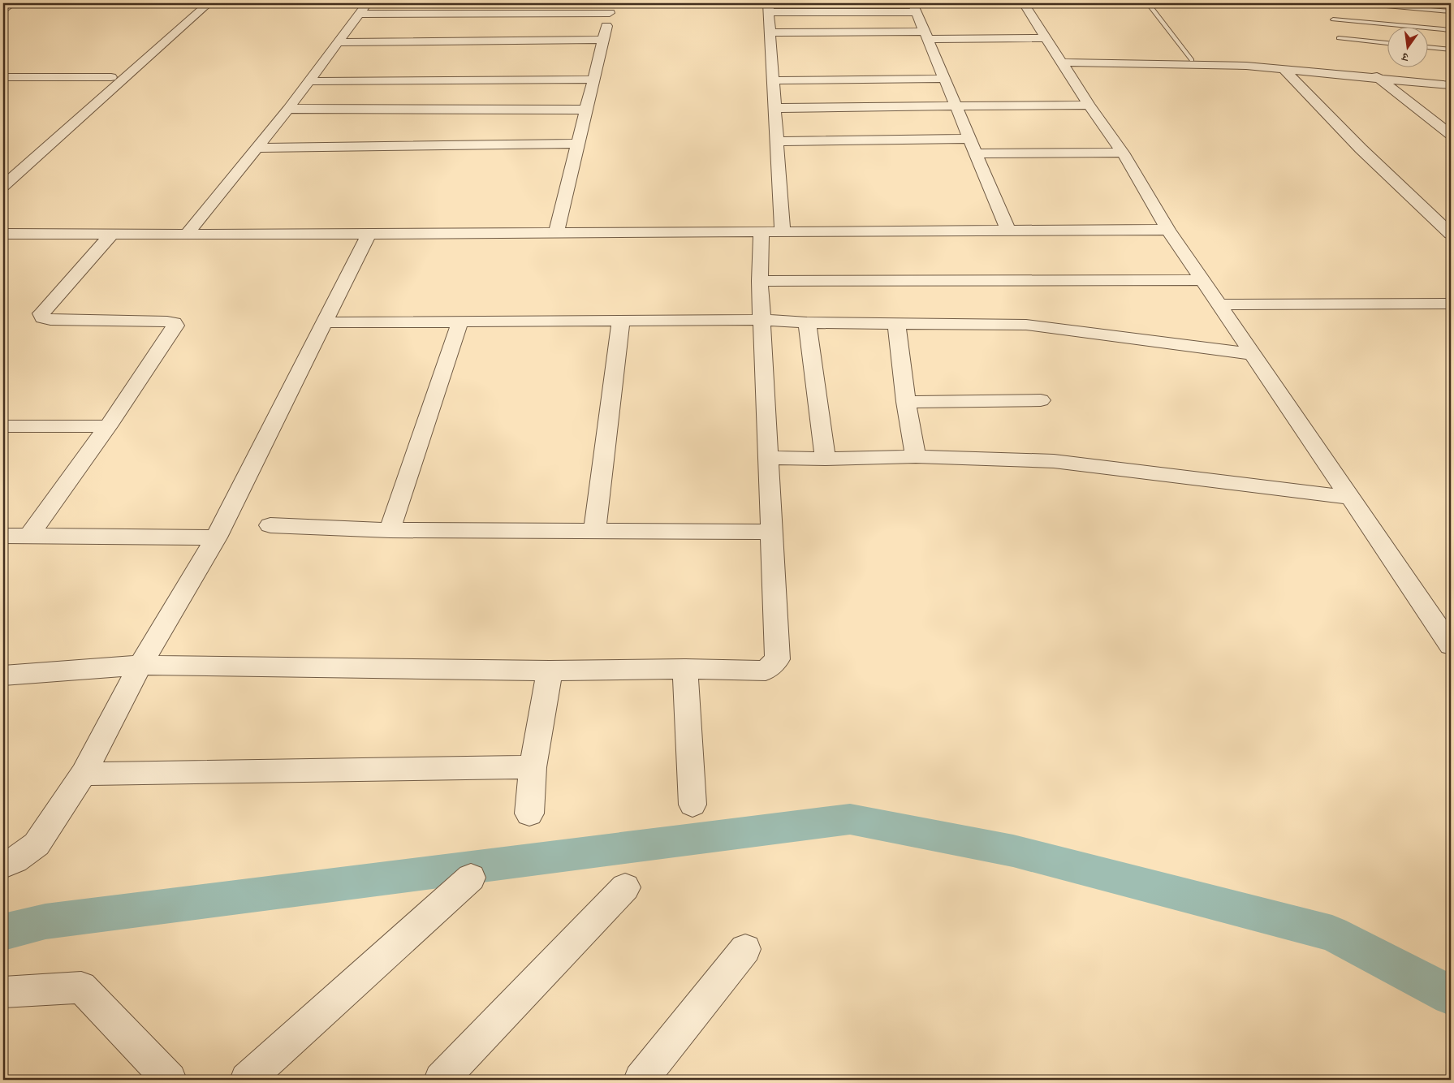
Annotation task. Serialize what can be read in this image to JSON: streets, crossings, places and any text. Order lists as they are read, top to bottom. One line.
{"north":"bottom"}
